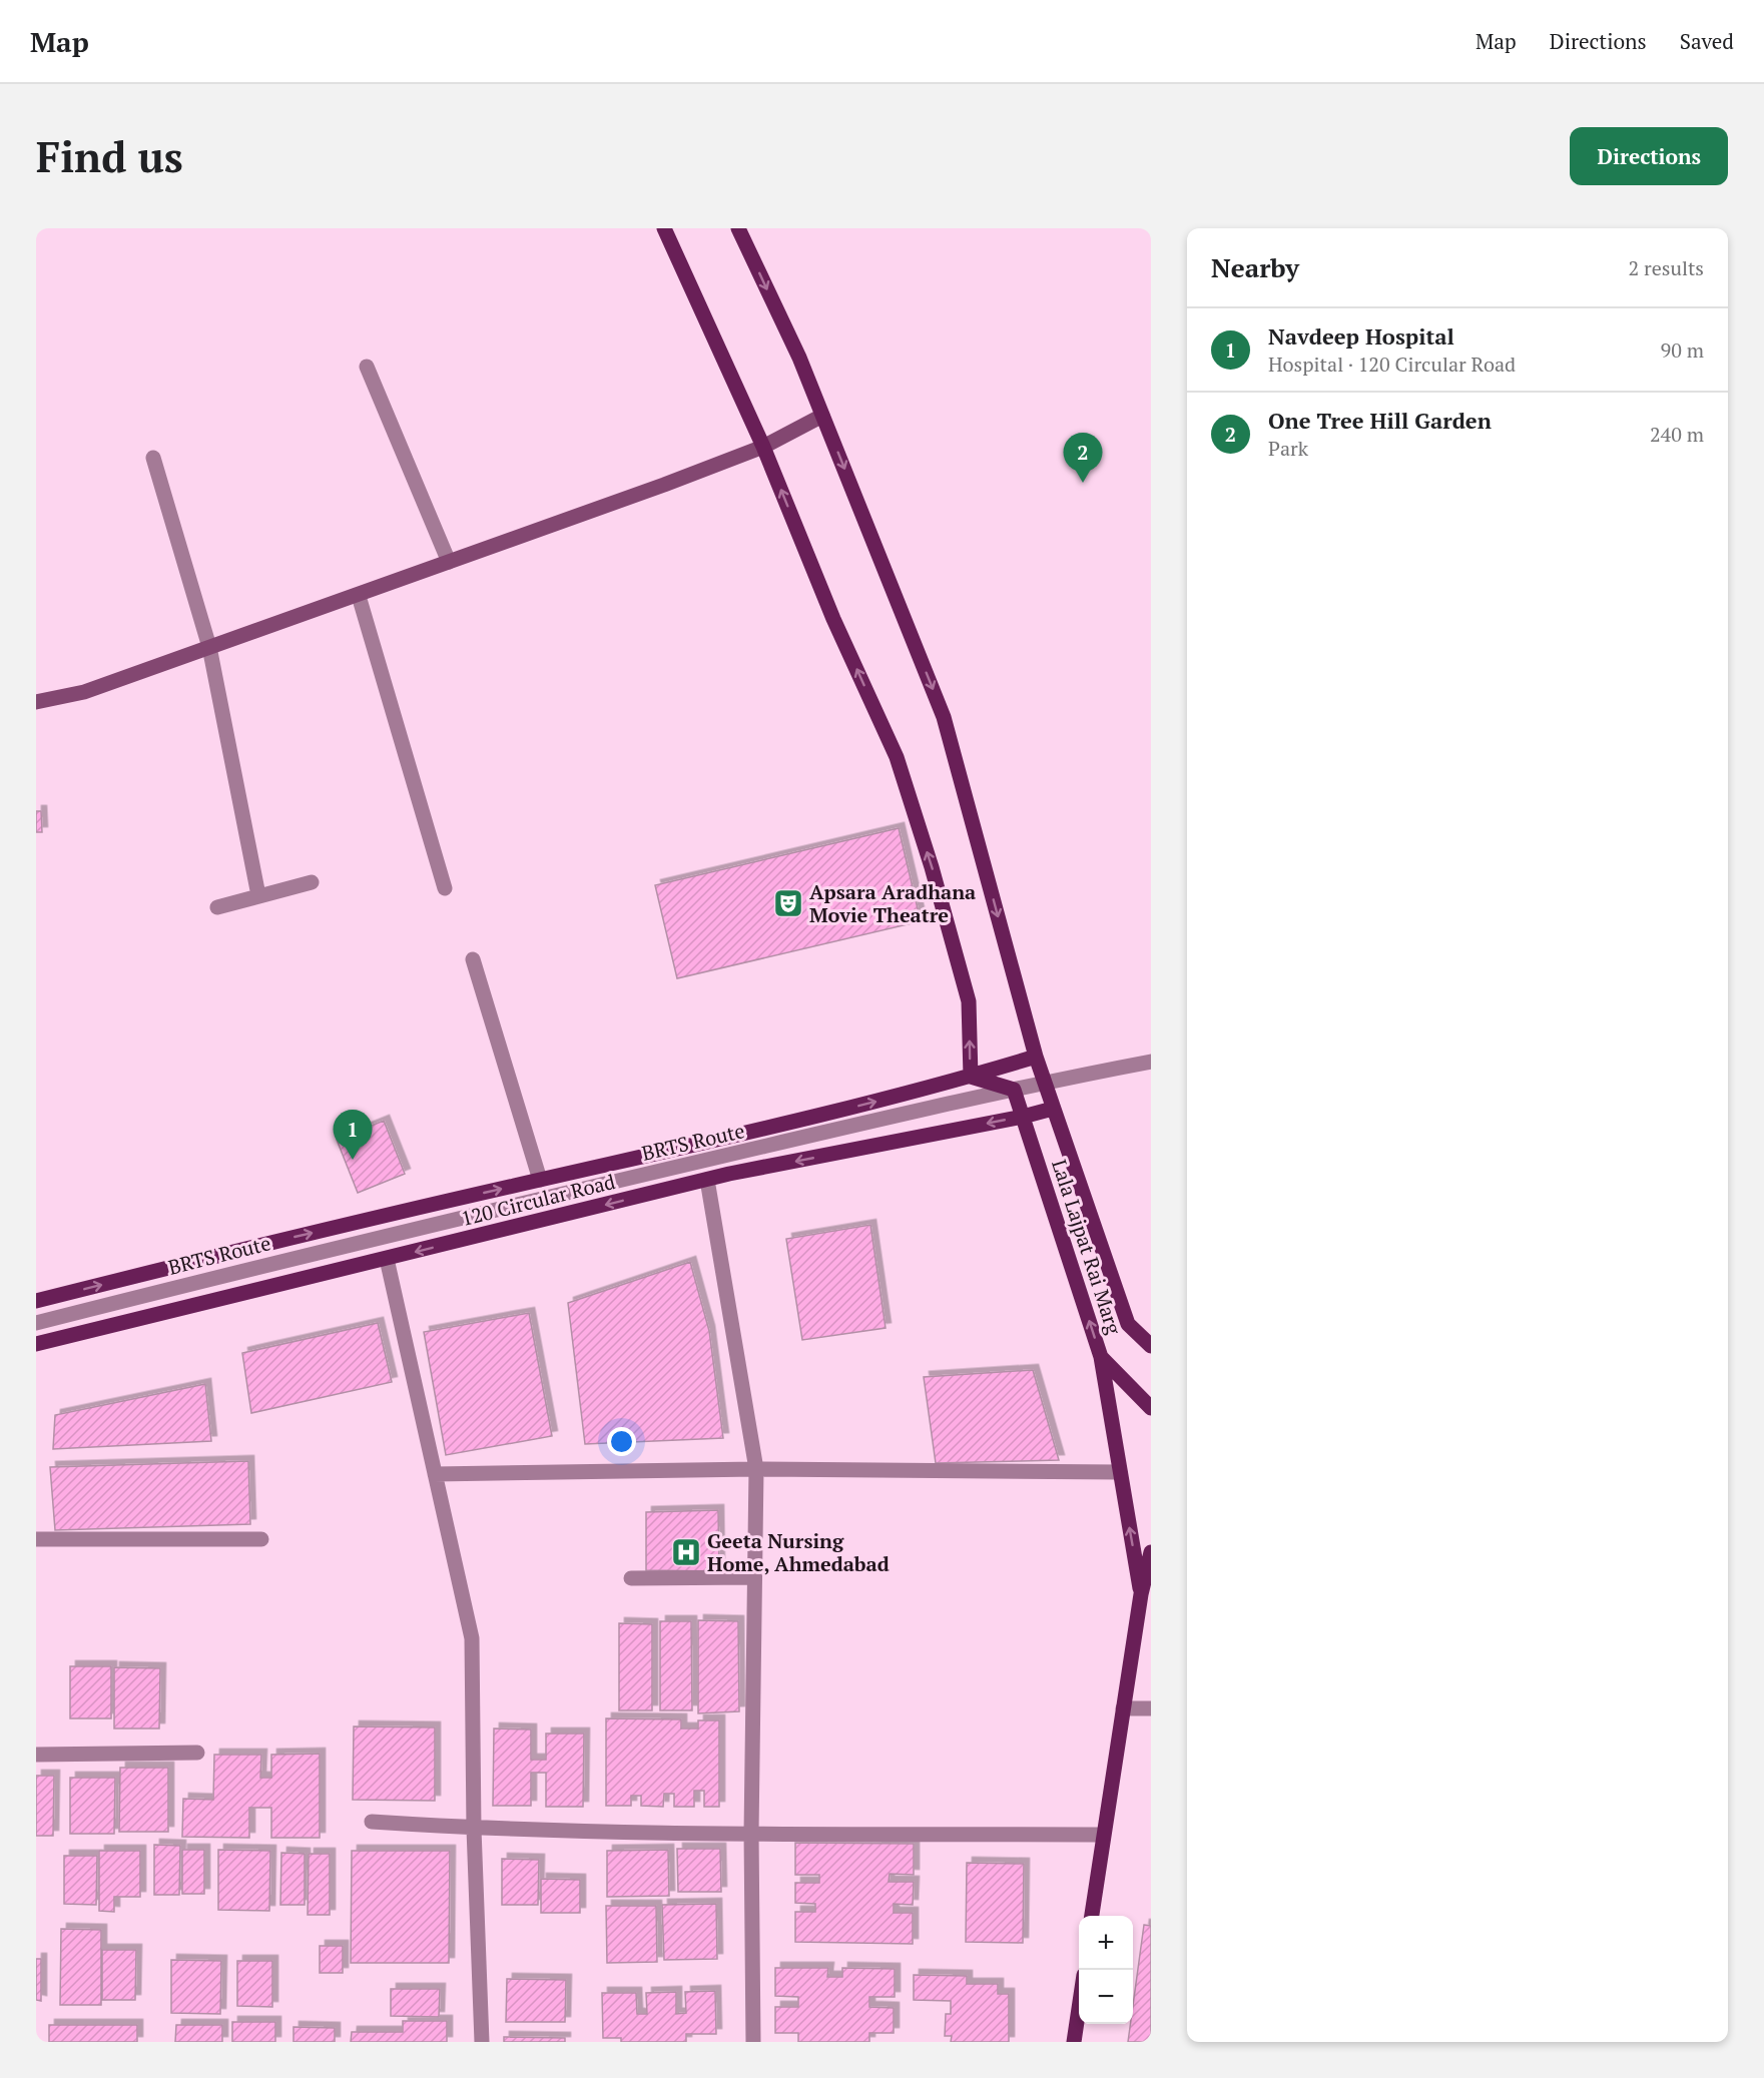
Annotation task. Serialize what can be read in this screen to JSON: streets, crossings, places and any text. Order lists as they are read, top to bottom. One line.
{"streets":{"main road":["120 Circular Road","Lala Lajpat Rai Marg"],"street":["BRTS Route"]},"crossings":[["BRTS Route","Lala Lajpat Rai Marg"],["120 Circular Road","Lala Lajpat Rai Marg"]],"places":{"theatre":["Apsara Aradhana Movie Theatre"],"hospital":["Geeta Nursing Home, Ahmedabad"]},"page":{"header":"Map","nav":["Map","Directions","Saved"],"buttons":"Directions","title":"Find us","heading":["Nearby","2 results"],"list":[{"mark":"1","name":"Navdeep Hospital","note":"Hospital · 120 Circular Road","value":"90 m"},{"mark":"2","name":"One Tree Hill Garden","note":"Park","value":"240 m"}],"pins":["2","1"],"map_buttons":["+","−"]}}
